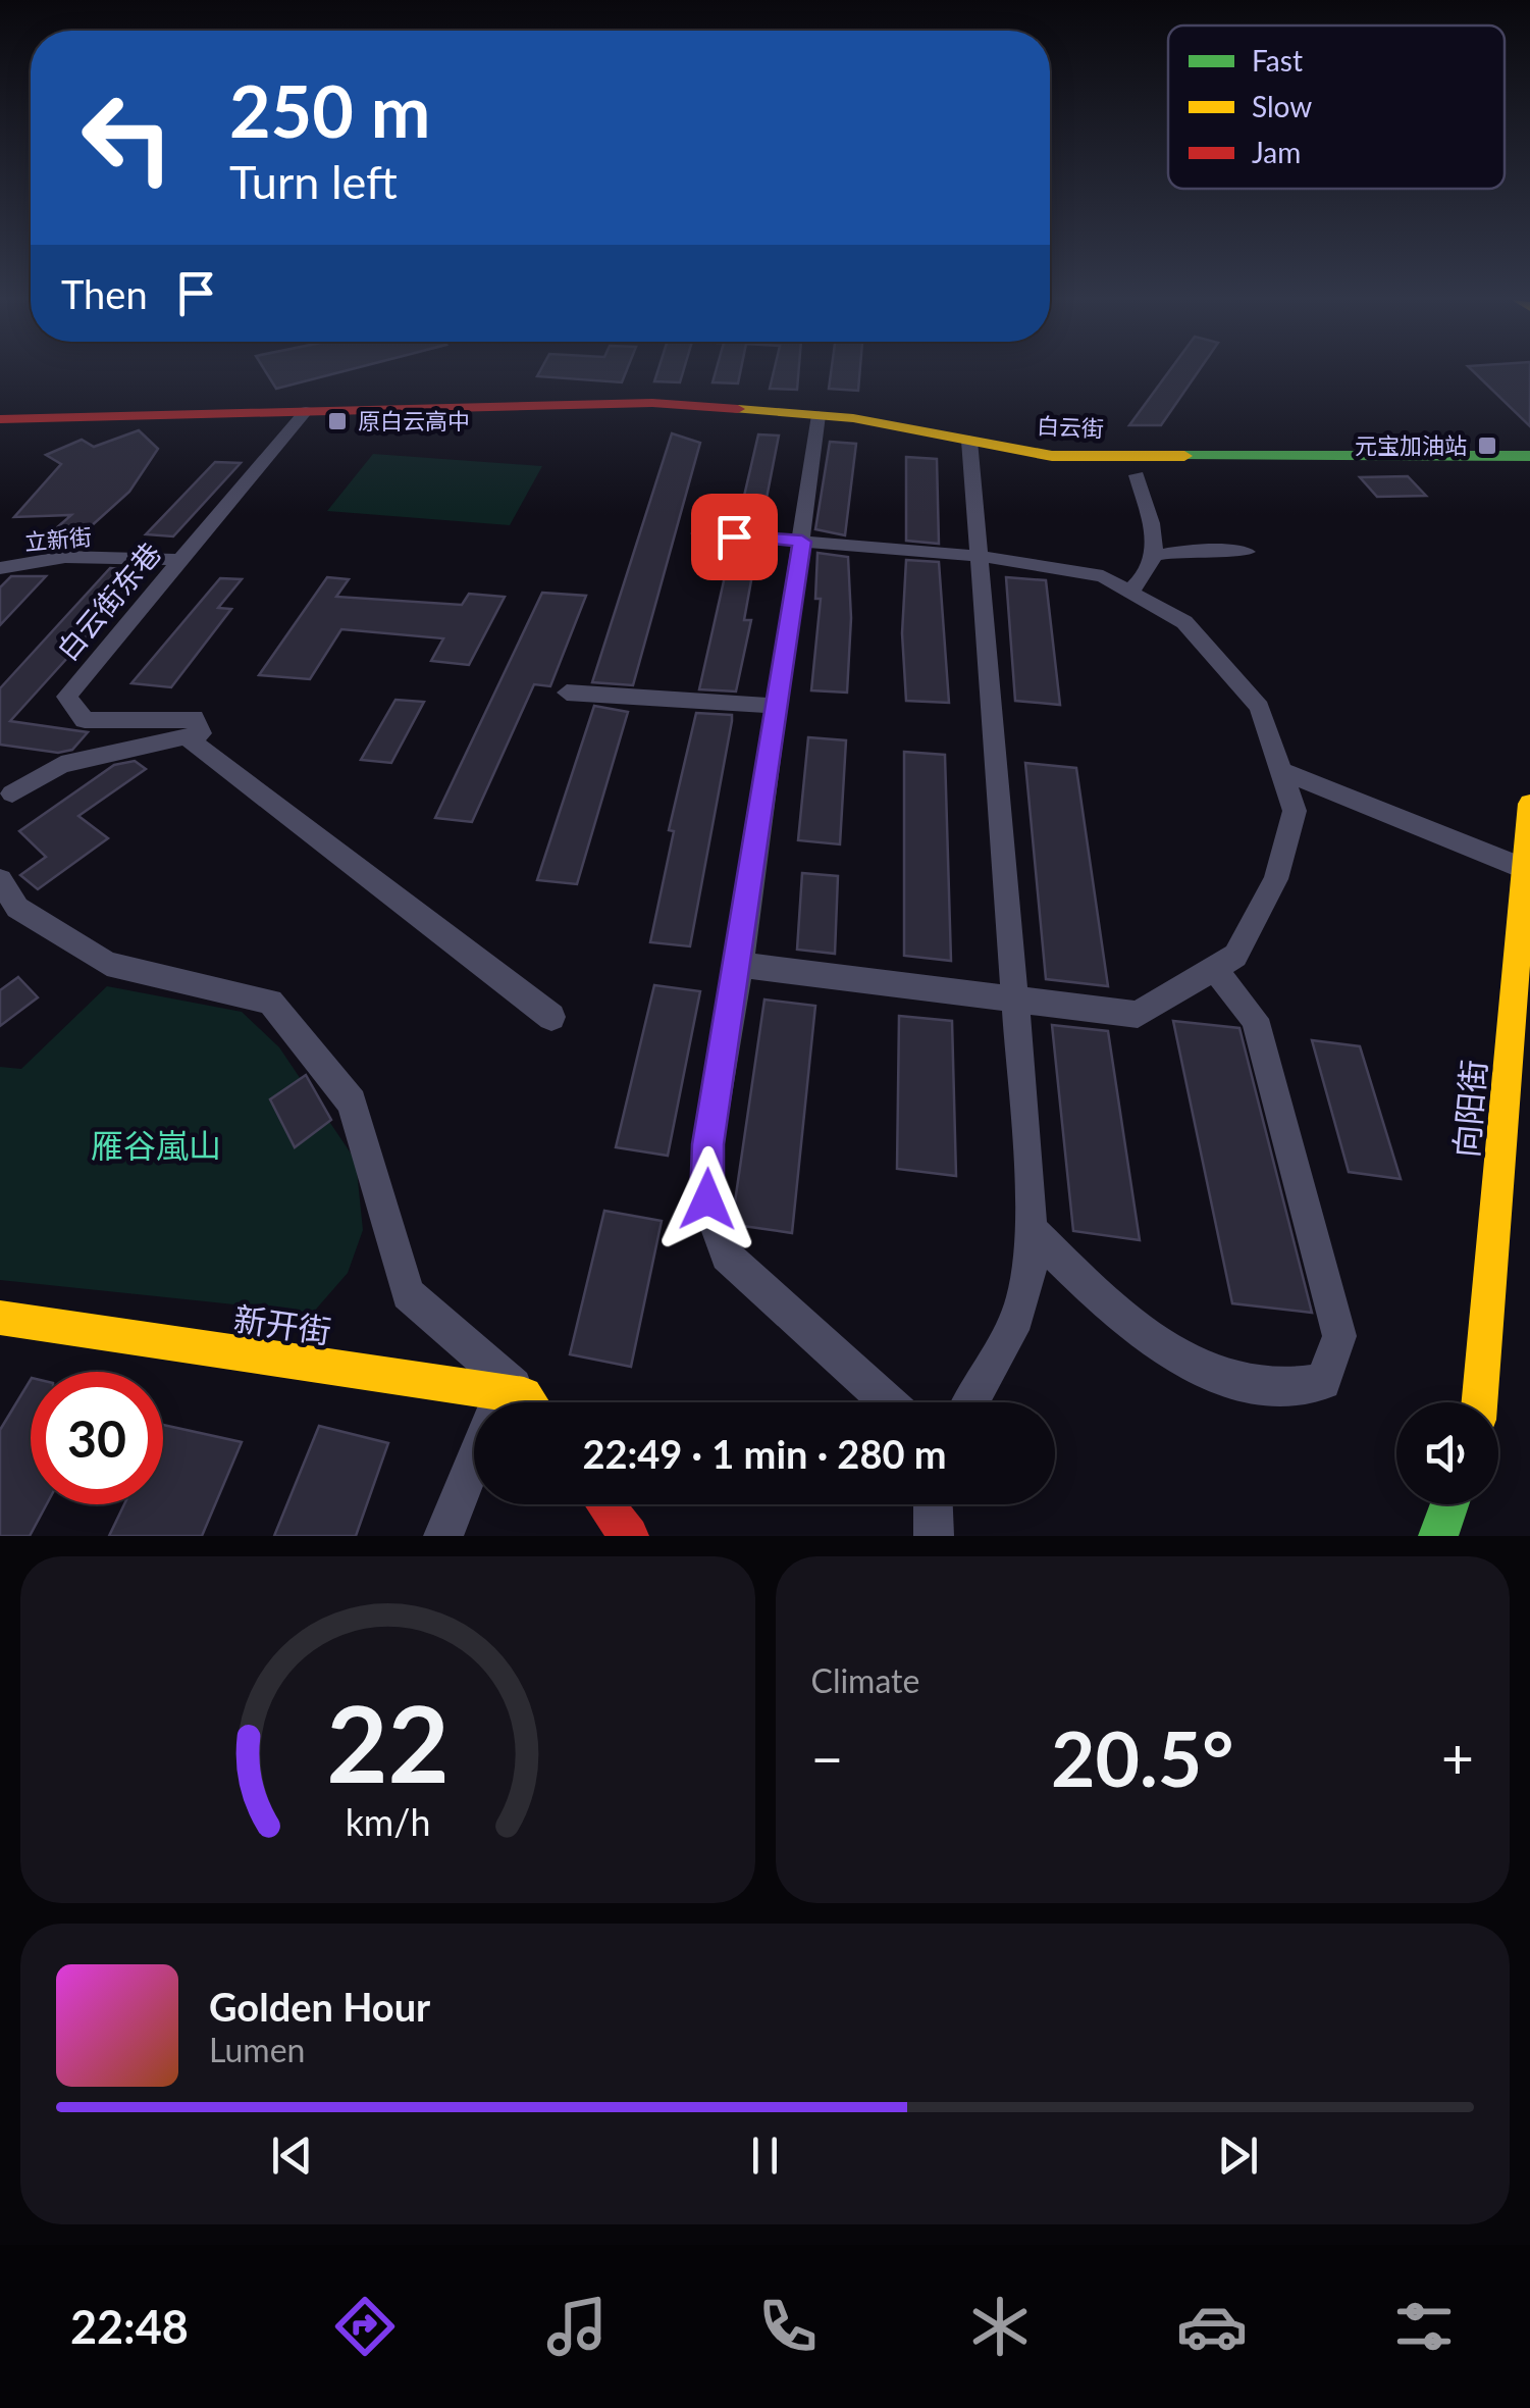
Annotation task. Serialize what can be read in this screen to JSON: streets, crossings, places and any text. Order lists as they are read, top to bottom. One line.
{"streets":{"main road":["白云街","向阳街","新开街"],"street":["立新街","白云街东巷"]},"crossings":[["白云街","白云街东巷"],["立新街","白云街东巷"]],"parks":["雁谷嵐山"],"places":{"transit":["原白云高中","元宝加油站"]},"legend":["Fast","Slow","Jam"],"page":{"turn":["250 m","Turn left"],"then":"Then","limit":"30","trip":"22:49 · 1 min · 280 m","tile":"Climate","heat":["−","20.5°","+"],"song":["Golden Hour","Lumen"],"tabs":"22:48","gauge":["22","km/h"]}}
